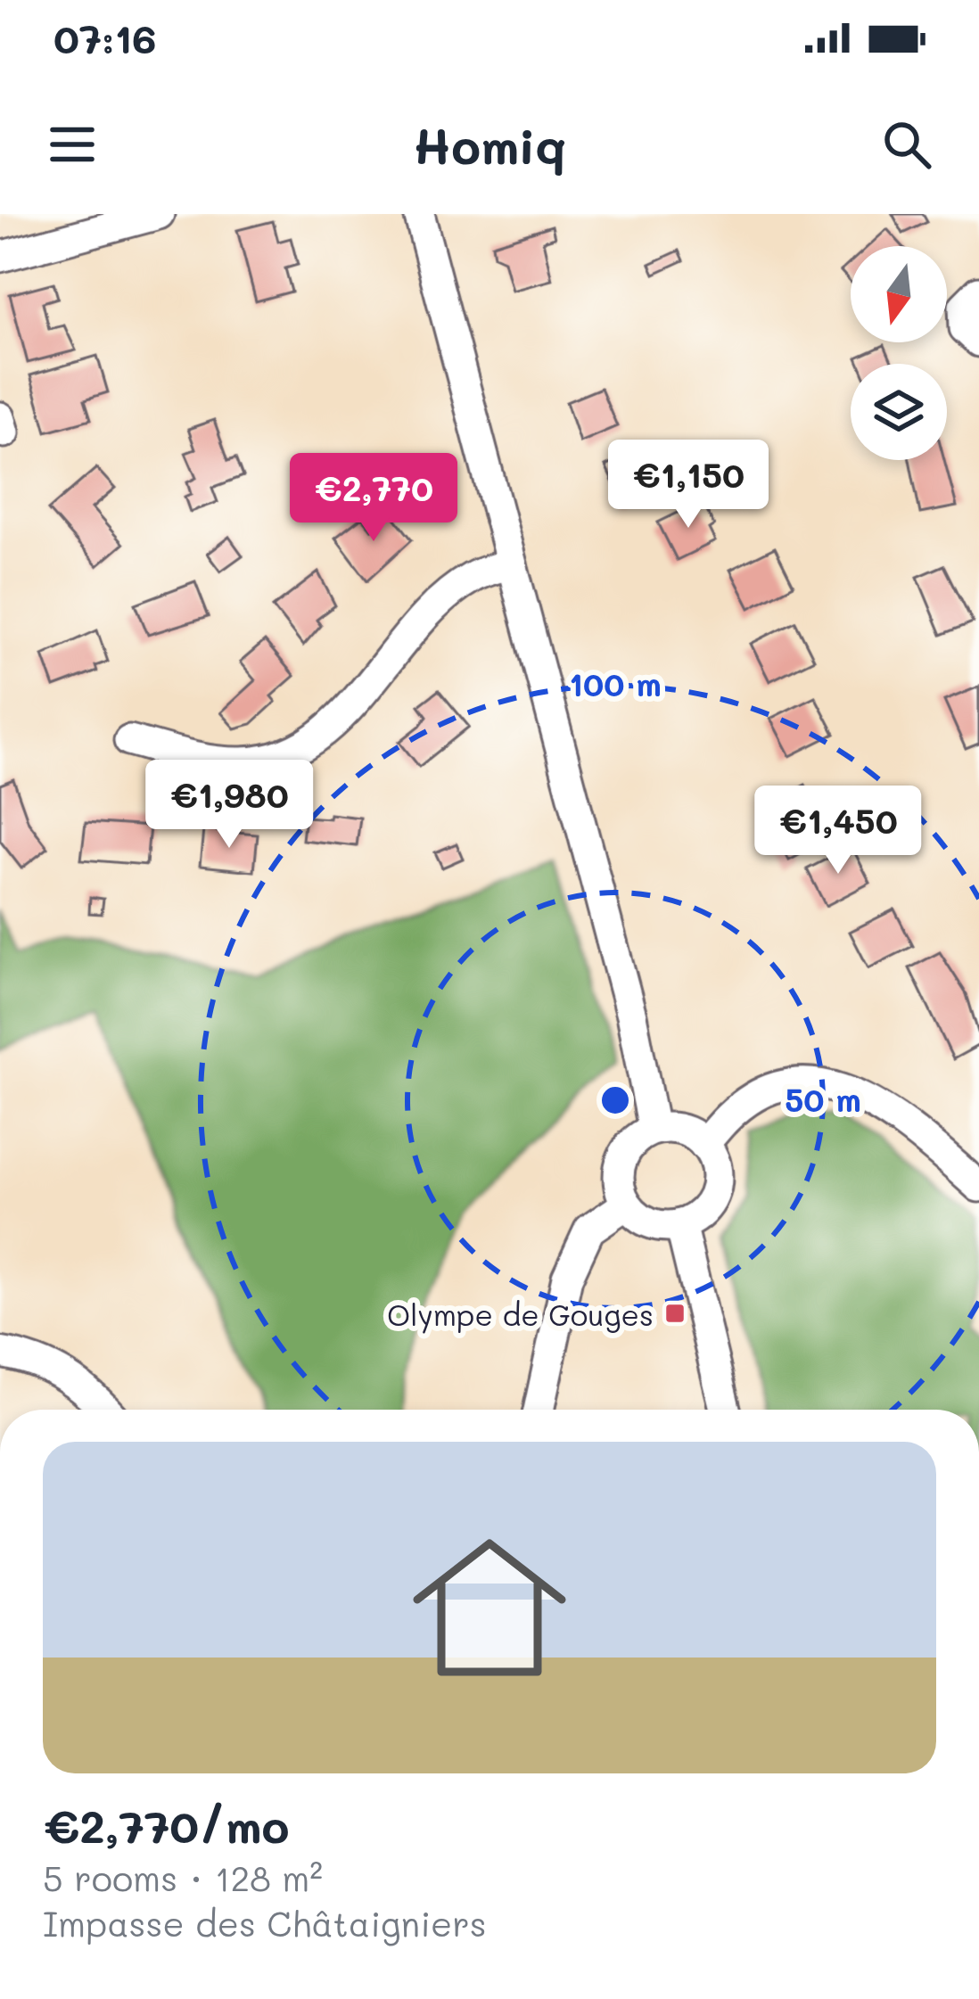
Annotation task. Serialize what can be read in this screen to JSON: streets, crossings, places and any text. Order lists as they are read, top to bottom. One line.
{"places":{"transit":["Olympe de Gouges"]},"north":"bottom","page":{"status":"07:16","header":"Homiq","price":["€1,150","€2,770","€1,980","€1,450"],"list":[{"name":"€2,770/mo","note":"5 rooms · 128 m² · Impasse des Châtaigniers"}]},"rings":["100 m","50 m"]}
